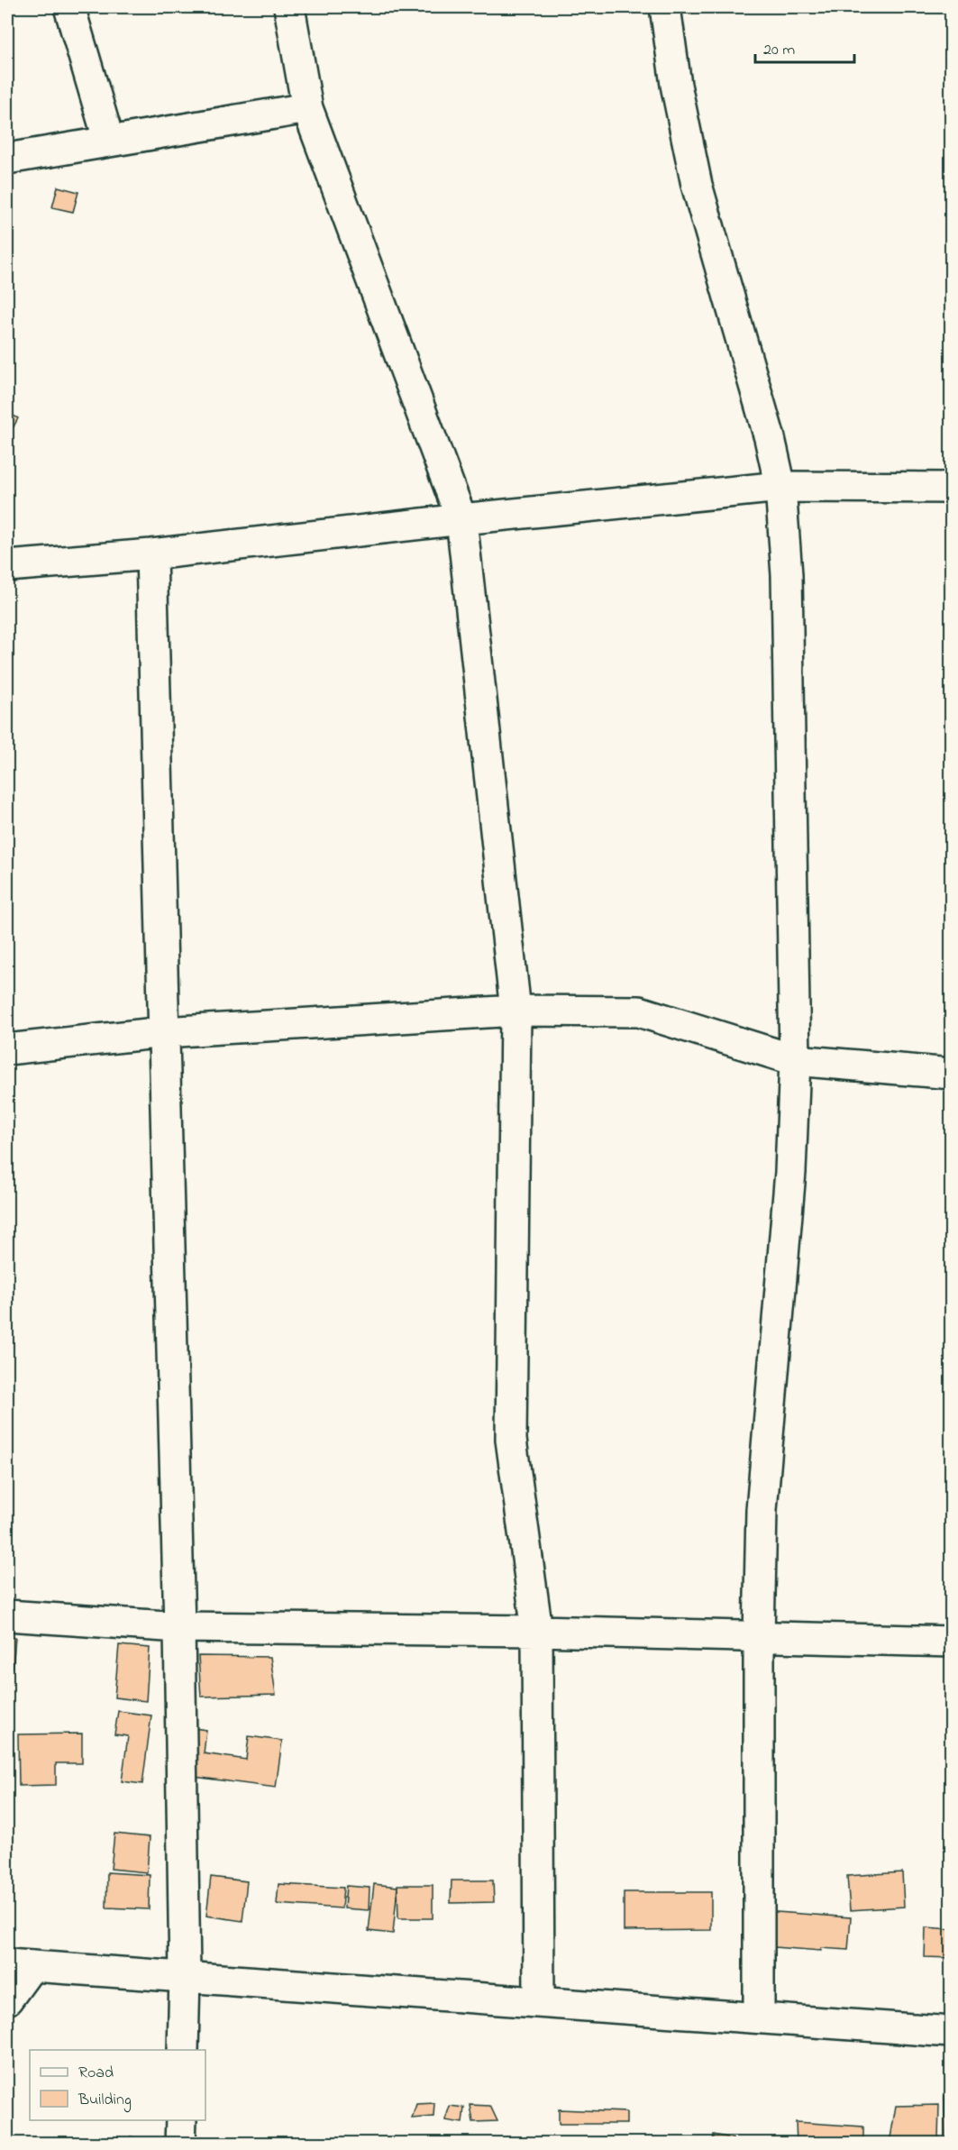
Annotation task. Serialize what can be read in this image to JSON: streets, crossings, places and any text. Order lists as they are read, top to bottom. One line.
{"legend":["Road","Building"],"scale_bar":"20 m"}
